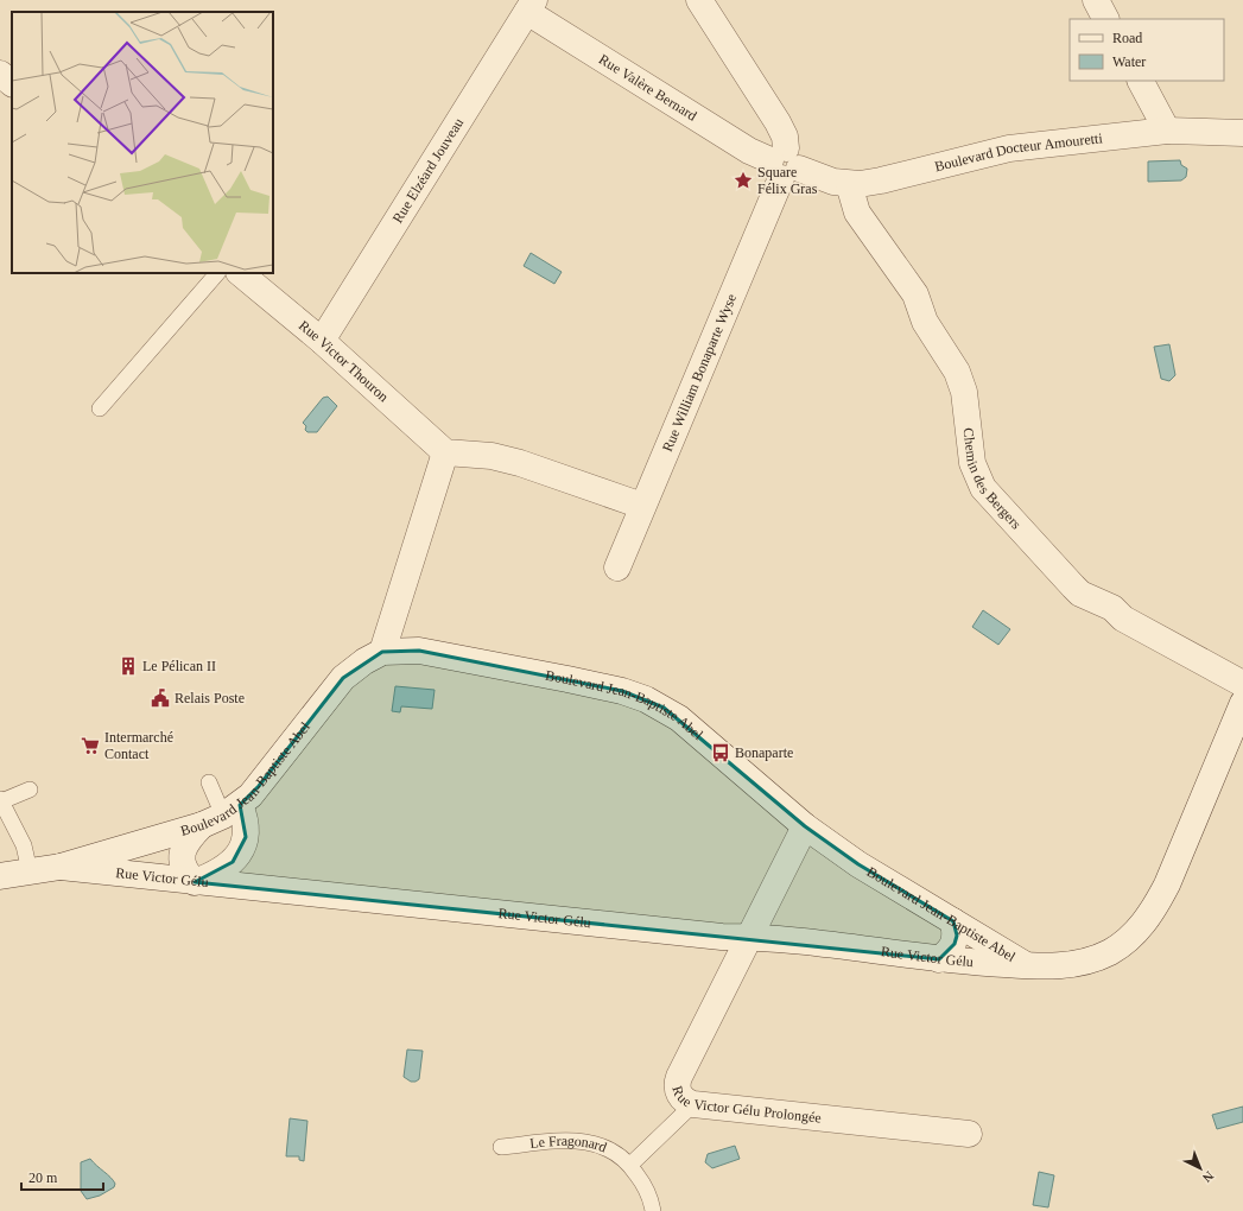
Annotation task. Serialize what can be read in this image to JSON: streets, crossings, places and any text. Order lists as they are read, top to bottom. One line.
{"streets":{"street":["Rue Valère Bernard","Boulevard Docteur Amouretti","Rue Elzéard Jouveau","Rue Victor Thouron","Rue William Bonaparte Wyse","Chemin des Bergers","Boulevard Jean-Baptiste Abel","Rue Victor Gélu","Rue Victor Gélu Prolongée"],"lane":["Le Fragonard"]},"crossings":[["Rue Valère Bernard","Boulevard Docteur Amouretti"],["Rue Valère Bernard","Rue Elzéard Jouveau"],["Rue Valère Bernard","Rue William Bonaparte Wyse"],["Boulevard Docteur Amouretti","Rue William Bonaparte Wyse"],["Boulevard Docteur Amouretti","Chemin des Bergers"],["Rue Elzéard Jouveau","Rue Victor Thouron"],["Boulevard Jean-Baptiste Abel","Rue Victor Gélu"],["Boulevard Jean-Baptiste Abel","Rue Victor Gélu Prolongée"],["Rue Victor Gélu","Rue Victor Gélu Prolongée"]],"places":{"place":["Square Félix Gras"],"building":["Le Pélican II"],"public building":["Relais Poste"],"supermarket":["Intermarché Contact"],"bus stop":["Bonaparte"]},"legend":["Road","Water"],"scale_bar":"20 m","north":"bottom right"}
